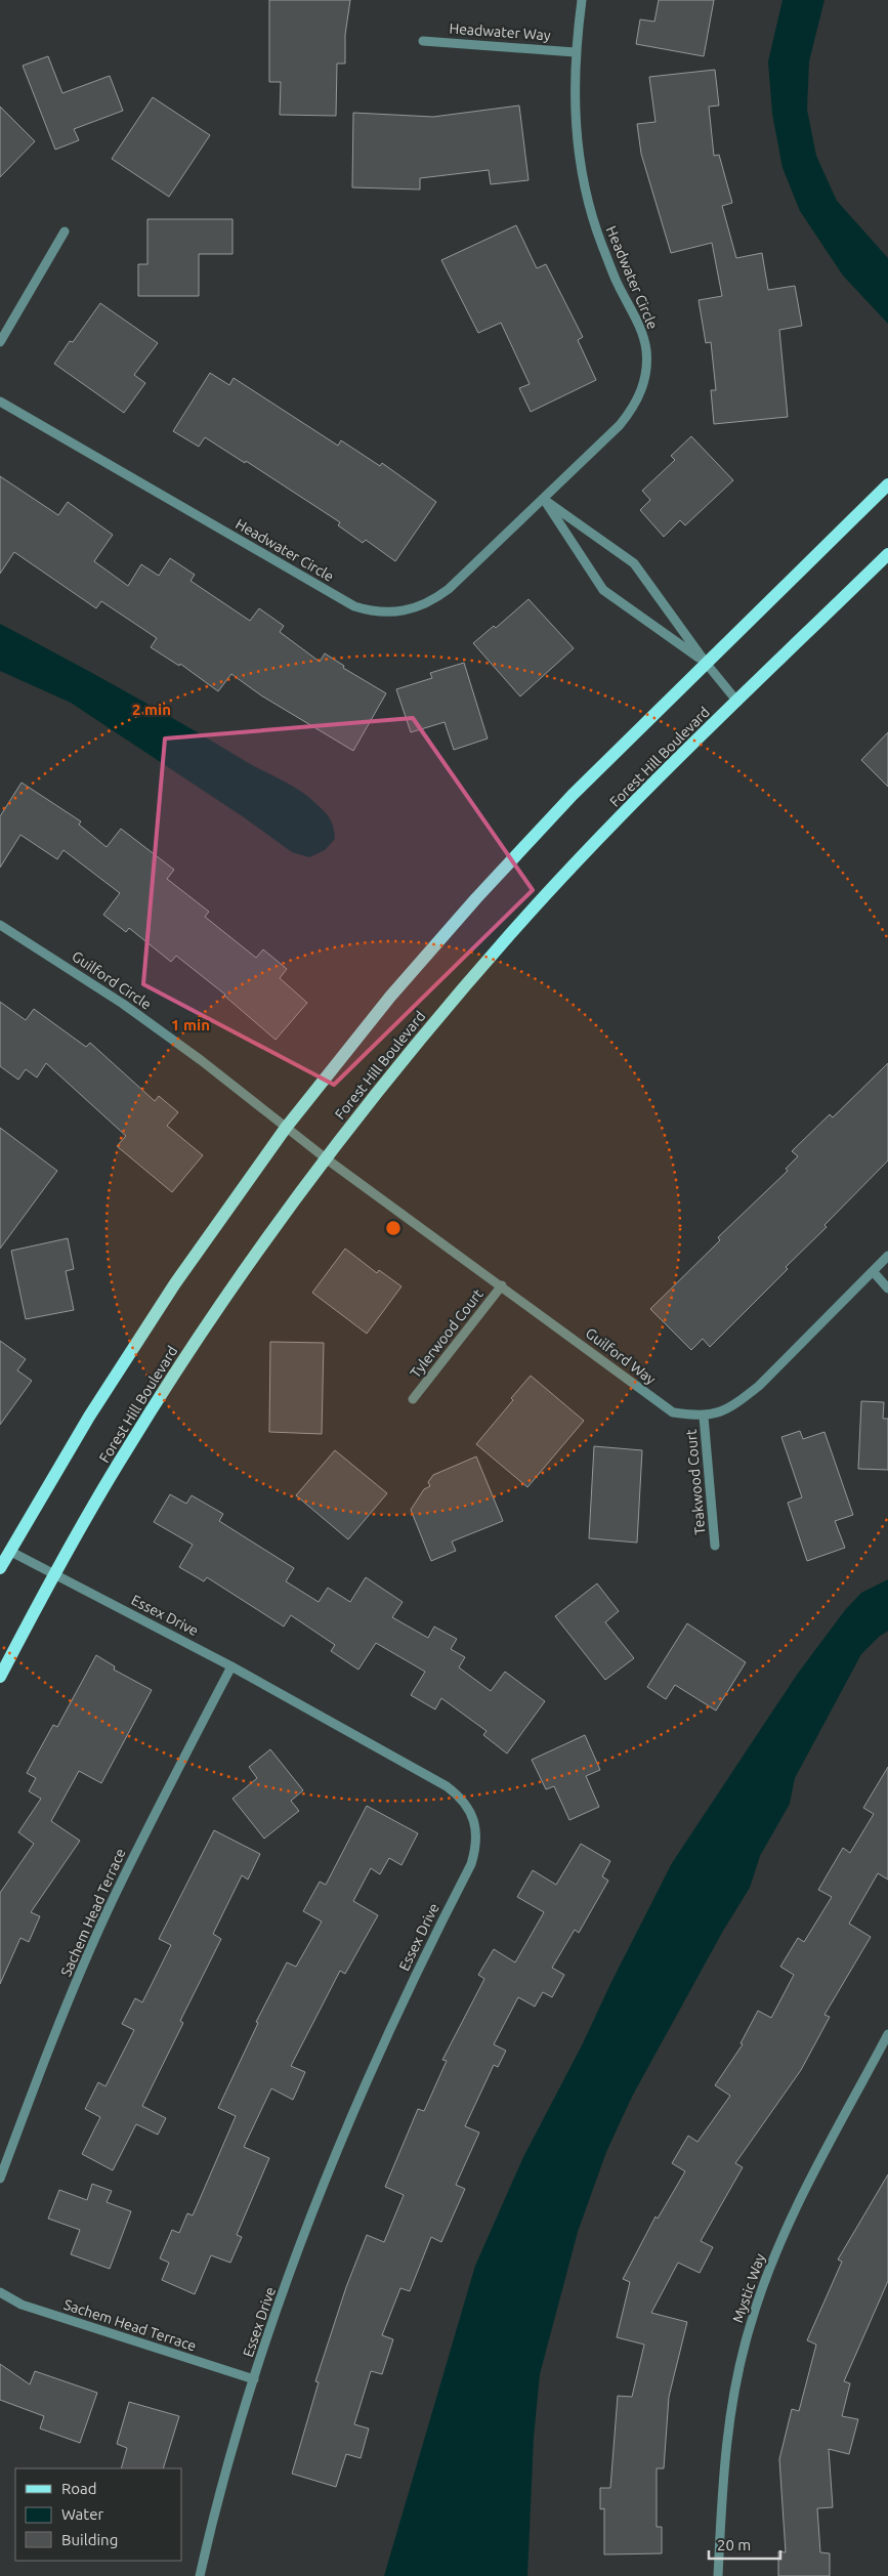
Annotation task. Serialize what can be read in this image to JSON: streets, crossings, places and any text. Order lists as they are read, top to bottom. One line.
{"streets":{"main road":["Forest Hill Boulevard"],"street":["Headwater Way","Headwater Circle","Guilford Circle","Tylerwood Court","Guilford Way","Teakwood Court","Essex Drive","Sachem Head Terrace","Mystic Way"]},"crossings":[["Headwater Way","Headwater Circle"],["Forest Hill Boulevard","Guilford Circle"],["Forest Hill Boulevard","Guilford Way"],["Forest Hill Boulevard","Essex Drive"],["Guilford Circle","Guilford Way"],["Tylerwood Court","Guilford Way"],["Guilford Way","Teakwood Court"],["Essex Drive","Sachem Head Terrace"]],"legend":["Road","Water","Building"],"scale_bar":"20 m","rings":["2 min","1 min"]}
